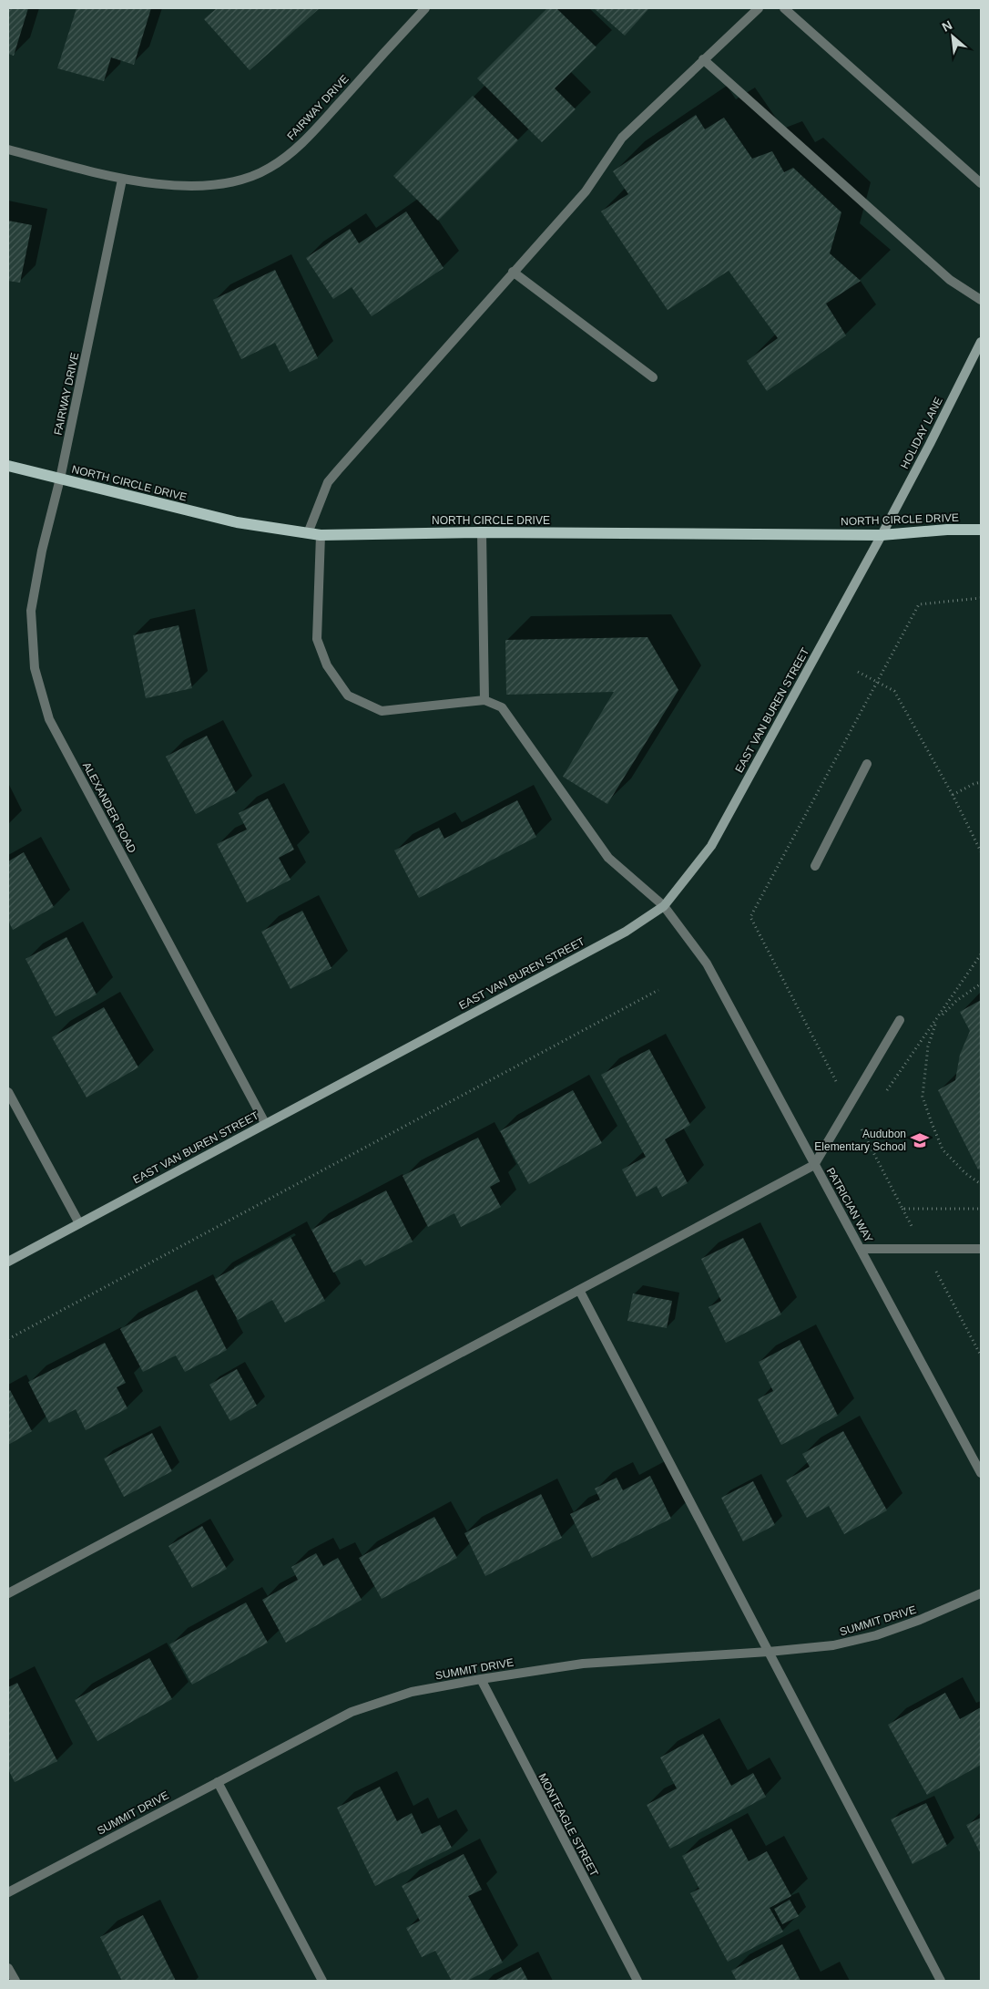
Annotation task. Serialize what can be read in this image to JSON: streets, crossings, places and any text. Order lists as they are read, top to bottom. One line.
{"streets":{"main road":["NORTH CIRCLE DRIVE"],"street":["FAIRWAY DRIVE","HOLIDAY LANE","EAST VAN BUREN STREET","ALEXANDER ROAD","PATRICIAN WAY","SUMMIT DRIVE","MONTEAGLE STREET"]},"crossings":[["FAIRWAY DRIVE","NORTH CIRCLE DRIVE"],["FAIRWAY DRIVE","ALEXANDER ROAD"],["HOLIDAY LANE","NORTH CIRCLE DRIVE"],["HOLIDAY LANE","EAST VAN BUREN STREET"],["NORTH CIRCLE DRIVE","EAST VAN BUREN STREET"],["NORTH CIRCLE DRIVE","ALEXANDER ROAD"],["EAST VAN BUREN STREET","ALEXANDER ROAD"],["EAST VAN BUREN STREET","PATRICIAN WAY"],["SUMMIT DRIVE","MONTEAGLE STREET"]],"places":{"school or university":["Audubon Elementary School"]},"north":"top left"}
